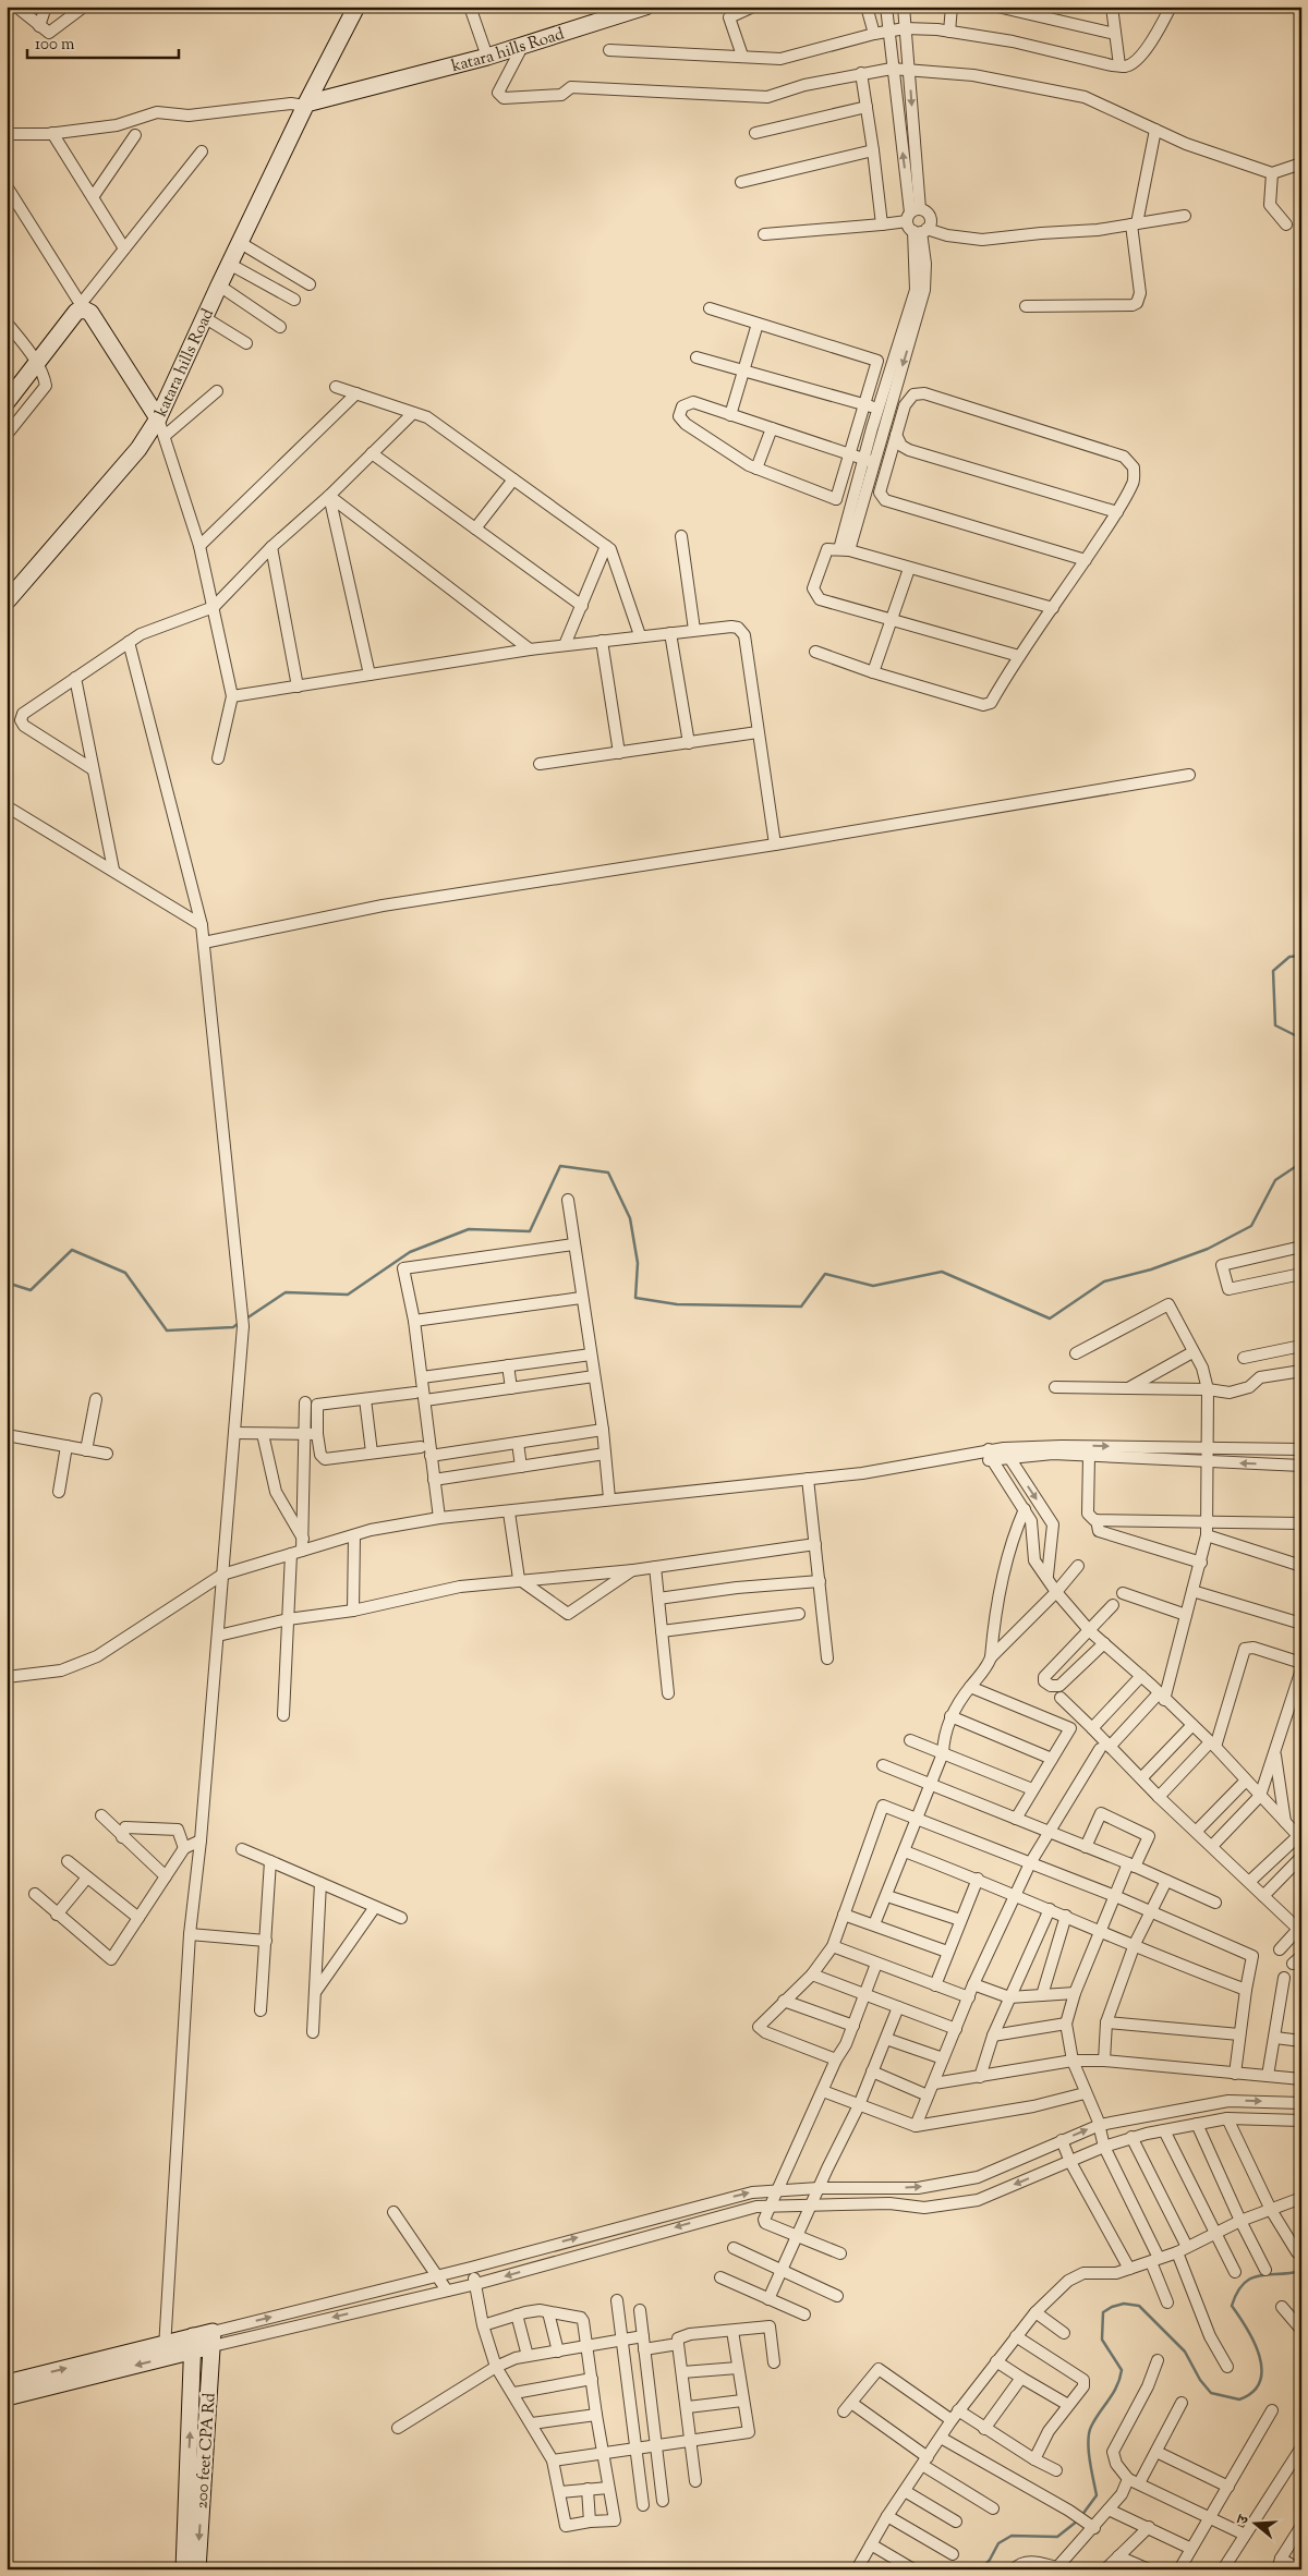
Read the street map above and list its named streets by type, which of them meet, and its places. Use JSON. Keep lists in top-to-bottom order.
{
  "streets": {
    "street": ["katara hills Road", "200 feet CPA Rd"]
  },
  "scale_bar": "100 m",
  "north": "left"
}
